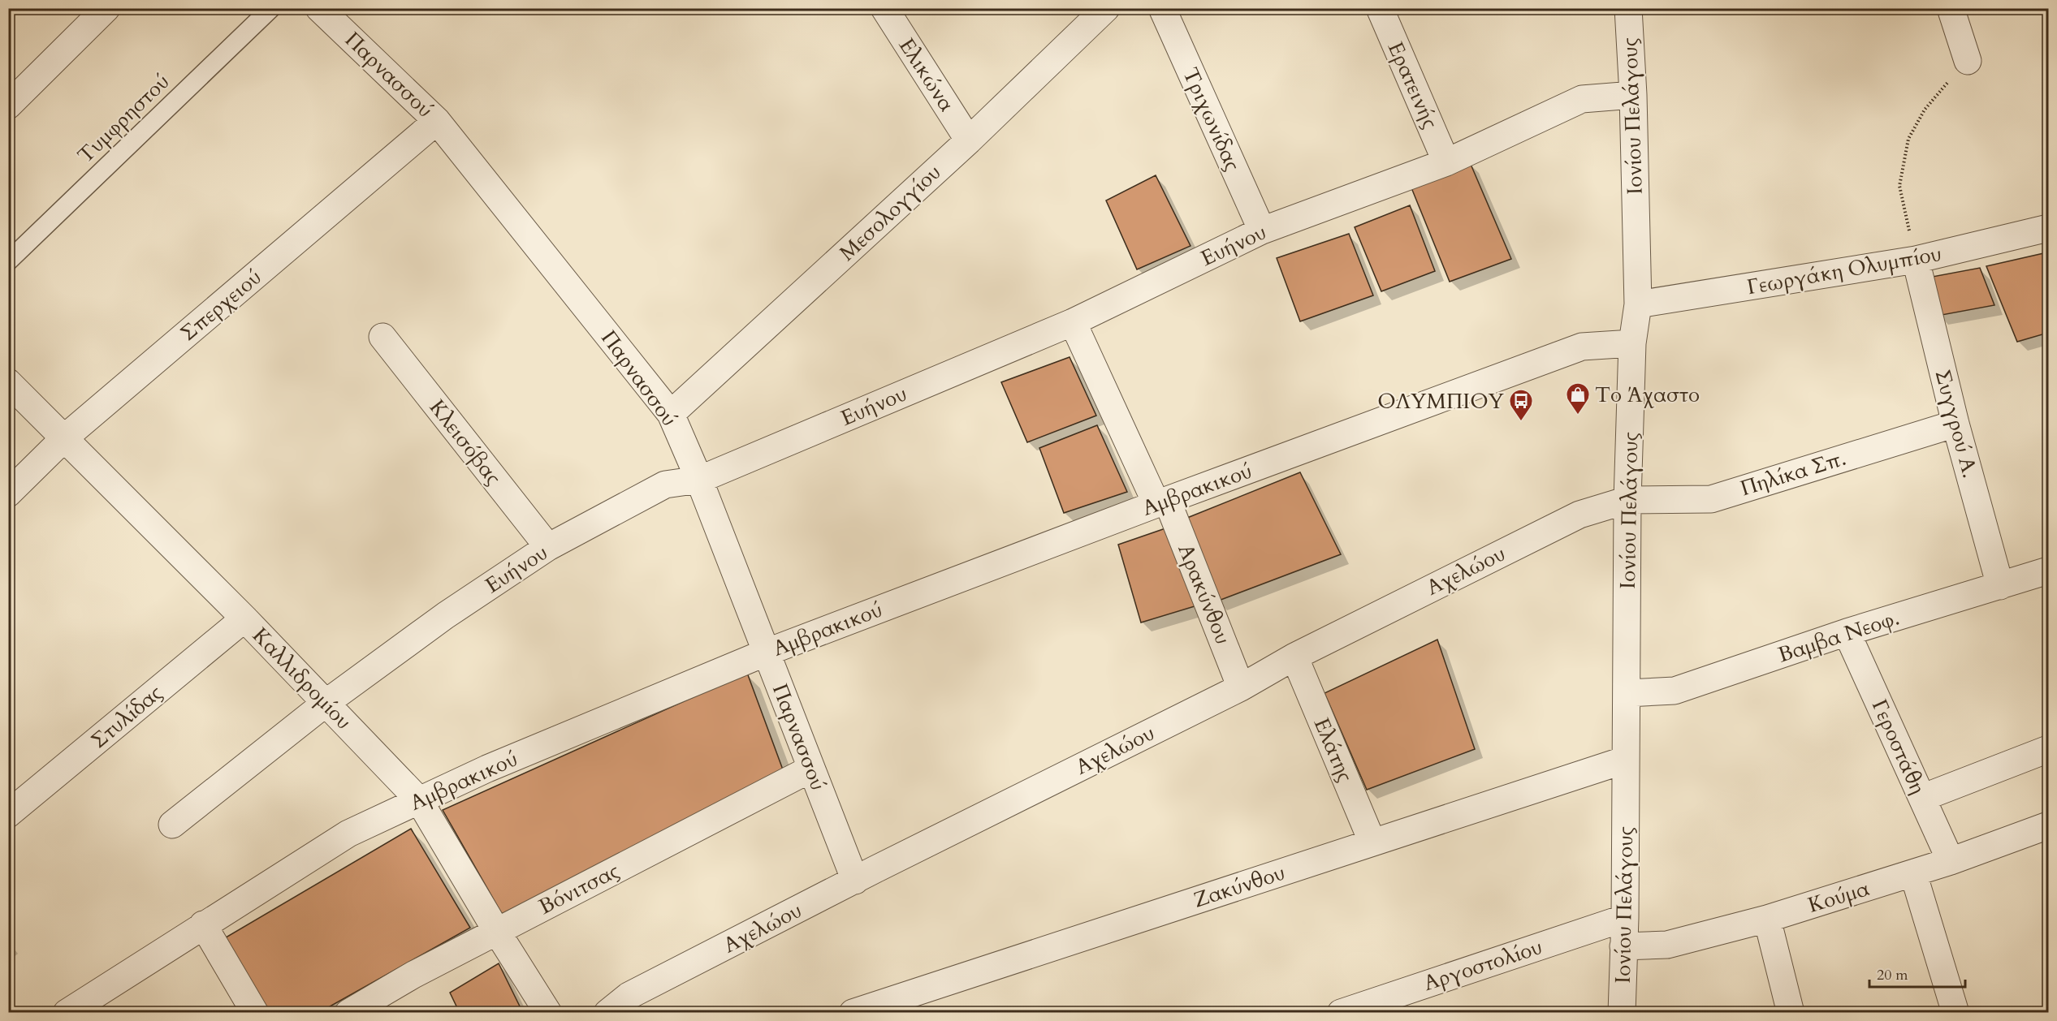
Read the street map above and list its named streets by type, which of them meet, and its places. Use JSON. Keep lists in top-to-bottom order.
{
  "streets": {
    "street": [
      "Παρνασσού",
      "Ελικώνα",
      "Ερατεινής",
      "Ιονίου Πελάγους",
      "Τριχωνίδας",
      "Μεσολογγίου",
      "Ευήνου",
      "Γεωργάκη Ολυμπίου",
      "Σπερχειού",
      "Συγγρού Α.",
      "Κλεισόβας",
      "Πηλίκα Σπ.",
      "Αμβρακικού",
      "Αχελώου",
      "Αρακύνθου",
      "Βαμβα Νεοφ.",
      "Καλλιδρομίου",
      "Στυλίδας",
      "Γεροστάθη",
      "Ελάτης",
      "Ζακύνθου",
      "Βόνιτσας",
      "Κούμα",
      "Αργοστολίου"
    ],
    "lane": ["Τυμφρηστού"]
  },
  "crossings": [
    ["Παρνασσού", "Μεσολογγίου"],
    ["Παρνασσού", "Ευήνου"],
    ["Παρνασσού", "Σπερχειού"],
    ["Παρνασσού", "Αμβρακικού"],
    ["Παρνασσού", "Αχελώου"],
    ["Παρνασσού", "Βόνιτσας"],
    ["Ελικώνα", "Μεσολογγίου"],
    ["Ερατεινής", "Ευήνου"],
    ["Ιονίου Πελάγους", "Ευήνου"],
    ["Ιονίου Πελάγους", "Γεωργάκη Ολυμπίου"],
    ["Ιονίου Πελάγους", "Πηλίκα Σπ."],
    ["Ιονίου Πελάγους", "Αμβρακικού"],
    ["Ιονίου Πελάγους", "Αχελώου"],
    ["Ιονίου Πελάγους", "Βαμβα Νεοφ."],
    ["Ιονίου Πελάγους", "Ζακύνθου"],
    ["Ιονίου Πελάγους", "Κούμα"],
    ["Ιονίου Πελάγους", "Αργοστολίου"],
    ["Τριχωνίδας", "Ευήνου"],
    ["Ευήνου", "Κλεισόβας"],
    ["Ευήνου", "Αρακύνθου"],
    ["Ευήνου", "Καλλιδρομίου"],
    ["Γεωργάκη Ολυμπίου", "Συγγρού Α."],
    ["Σπερχειού", "Καλλιδρομίου"],
    ["Συγγρού Α.", "Πηλίκα Σπ."],
    ["Συγγρού Α.", "Βαμβα Νεοφ."],
    ["Πηλίκα Σπ.", "Αχελώου"],
    ["Αμβρακικού", "Αρακύνθου"],
    ["Αμβρακικού", "Καλλιδρομίου"],
    ["Αχελώου", "Αρακύνθου"],
    ["Αχελώου", "Ελάτης"],
    ["Βαμβα Νεοφ.", "Γεροστάθη"],
    ["Καλλιδρομίου", "Στυλίδας"],
    ["Καλλιδρομίου", "Βόνιτσας"],
    ["Γεροστάθη", "Κούμα"],
    ["Ελάτης", "Ζακύνθου"]
  ],
  "places": {
    "shop": ["Το Άχαστο"],
    "bus stop": ["ΟΛΥΜΠΙΟΥ"]
  },
  "scale_bar": "20 m"
}
